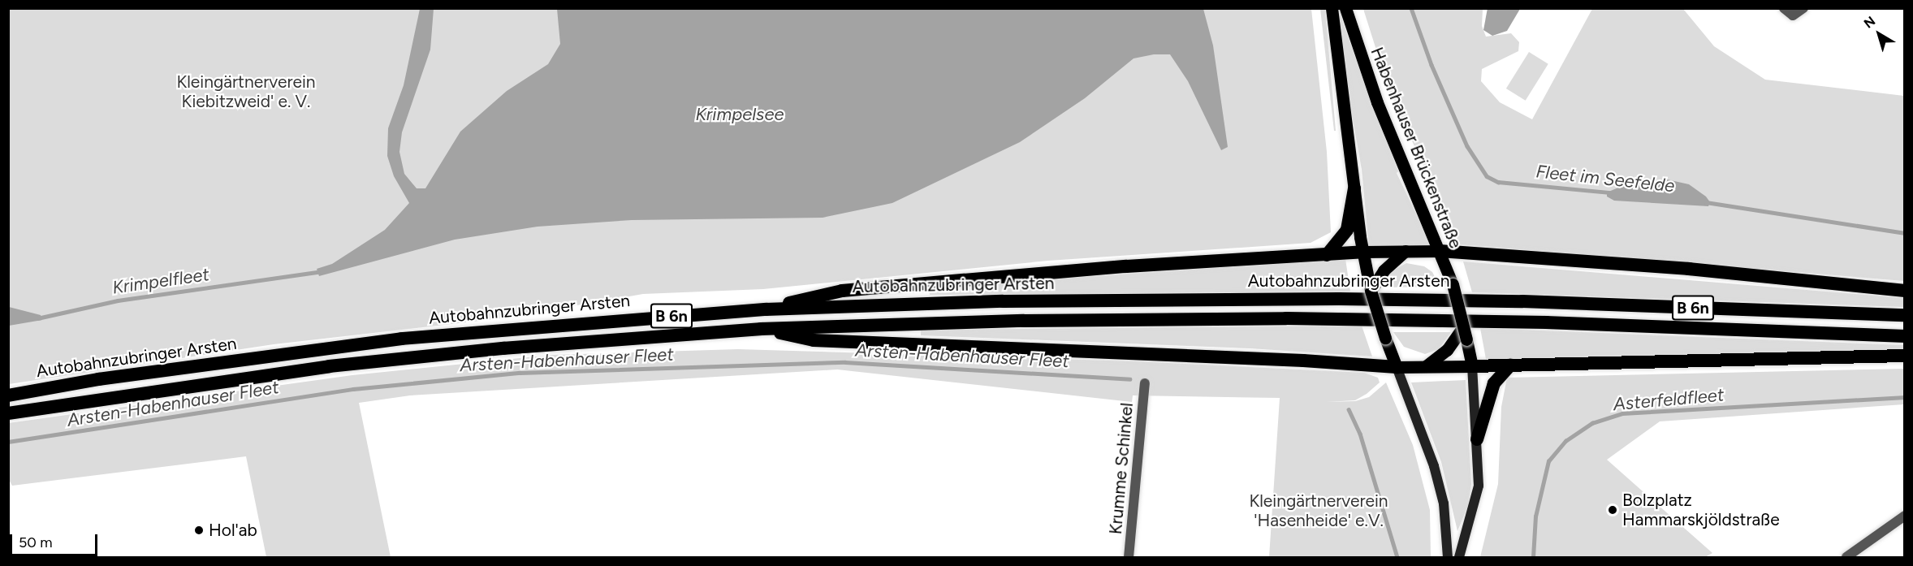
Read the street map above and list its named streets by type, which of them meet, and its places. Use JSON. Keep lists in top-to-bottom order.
{
  "streets": {
    "highway": ["Autobahnzubringer Arsten", "B 6n"],
    "main road": ["Habenhauser Brückenstraße"],
    "street": ["Krumme Schinkel"]
  },
  "water": [
    "Krimpelsee",
    "Fleet im Seefelde",
    "Krimpelfleet",
    "Arsten-Habenhauser Fleet",
    "Asterfeldfleet"
  ],
  "parks": ["Kleingärtnerverein Kiebitzweid' e. V.", "Kleingärtnerverein 'Hasenheide' e.V."],
  "places": ["Bolzplatz Hammarskjöldstraße", "Hol'ab"],
  "scale_bar": "50 m",
  "north": "top left"
}
